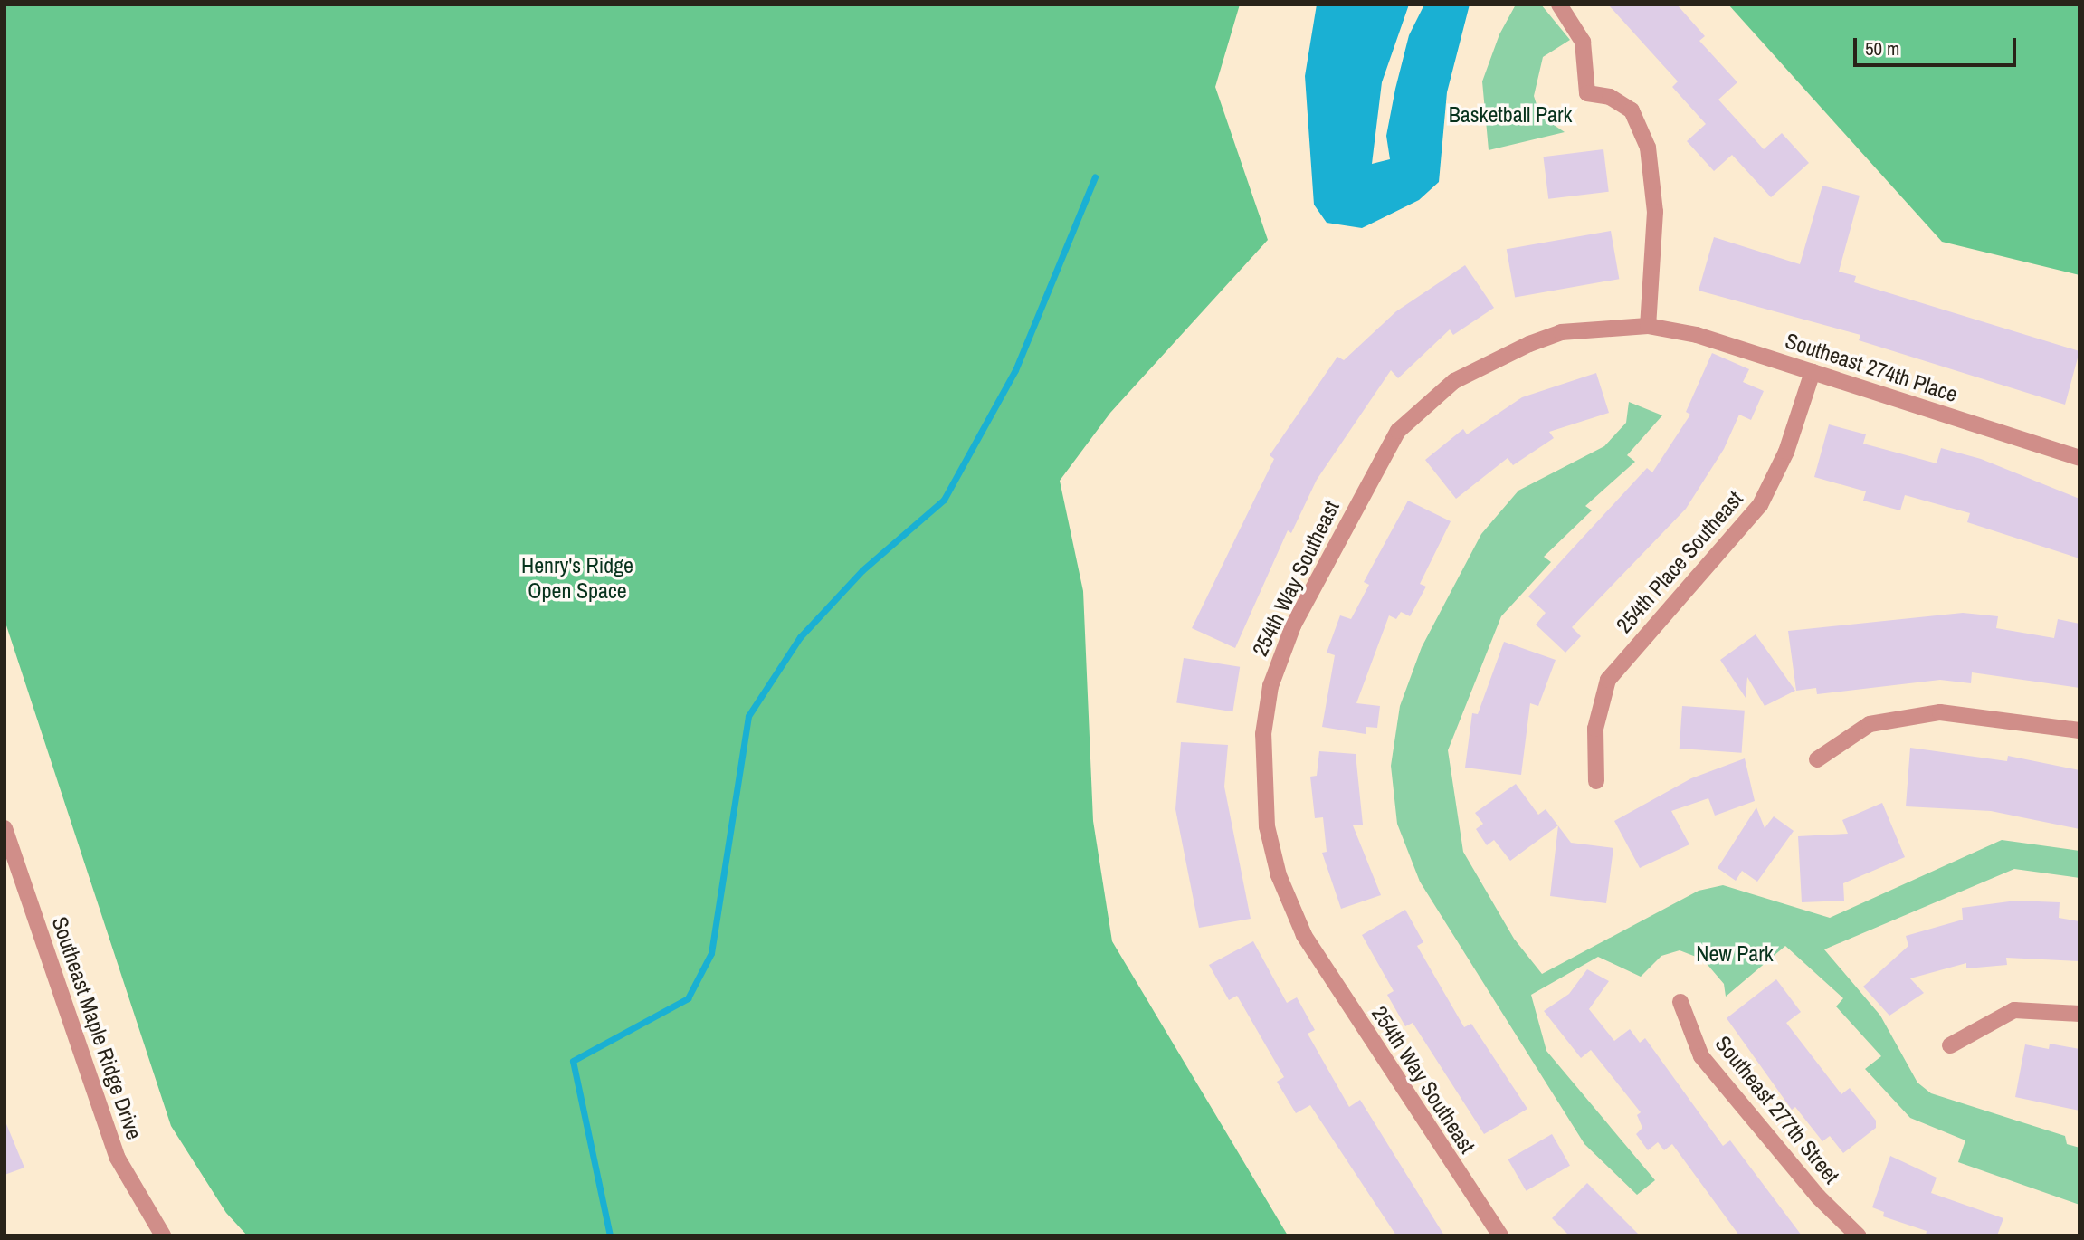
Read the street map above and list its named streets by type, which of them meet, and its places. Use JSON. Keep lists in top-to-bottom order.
{
  "streets": {
    "street": [
      "Southeast 274th Place",
      "254th Place Southeast",
      "254th Way Southeast",
      "Southeast Maple Ridge Drive",
      "Southeast 277th Street"
    ]
  },
  "crossings": [
    ["Southeast 274th Place", "254th Place Southeast"],
    ["Southeast 274th Place", "254th Way Southeast"]
  ],
  "parks": ["Basketball Park", "Henry's Ridge Open Space", "New Park"],
  "scale_bar": "50 m"
}
